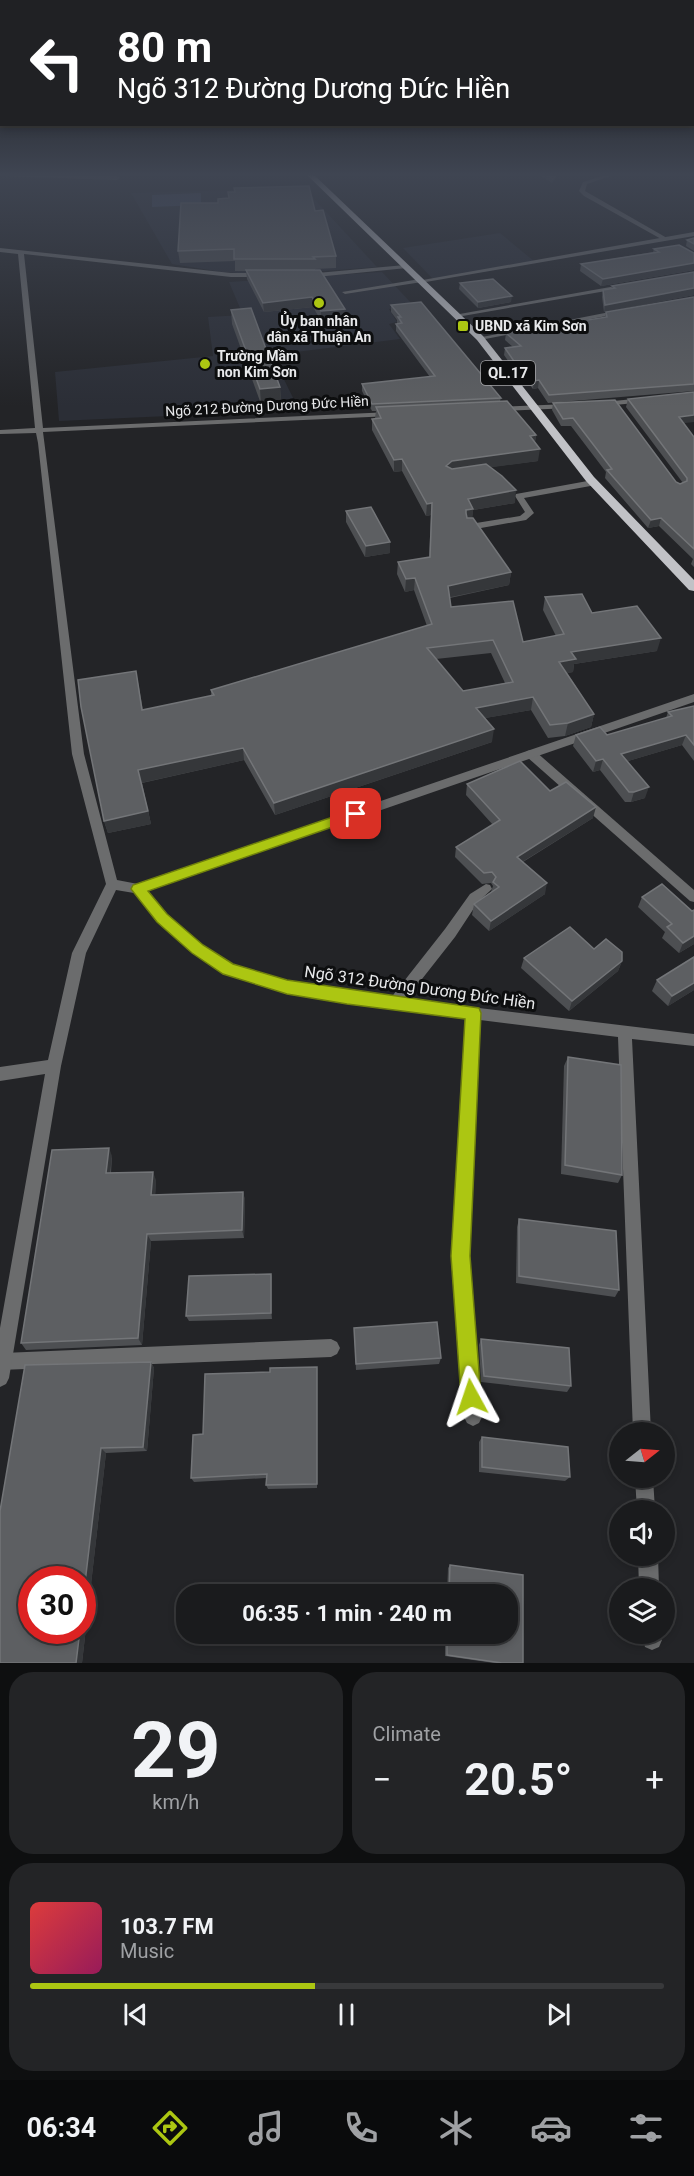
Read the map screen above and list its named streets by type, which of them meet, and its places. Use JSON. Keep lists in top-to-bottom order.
{
  "streets": {
    "highway": ["QL.17"],
    "street": ["Ngõ 212 Đường Dương Đức Hiền", "Ngõ 312 Đường Dương Đức Hiền"]
  },
  "places": {
    "other": ["Ủy ban nhân dân xã Thuận An", "Trường Mầm non Kim Sơn"],
    "transit": ["UBND xã Kim Sơn"]
  },
  "north": "right",
  "page": {
    "turn": ["80 m", "Ngõ 312 Đường Dương Đức Hiền"],
    "limit": "30",
    "trip": "06:35 · 1 min · 240 m",
    "tile": [
      ["29", "km/h"],
      "Climate"
    ],
    "heat": ["−", "20.5°", "+"],
    "song": ["103.7 FM", "Music"],
    "tabs": "06:34"
  }
}
